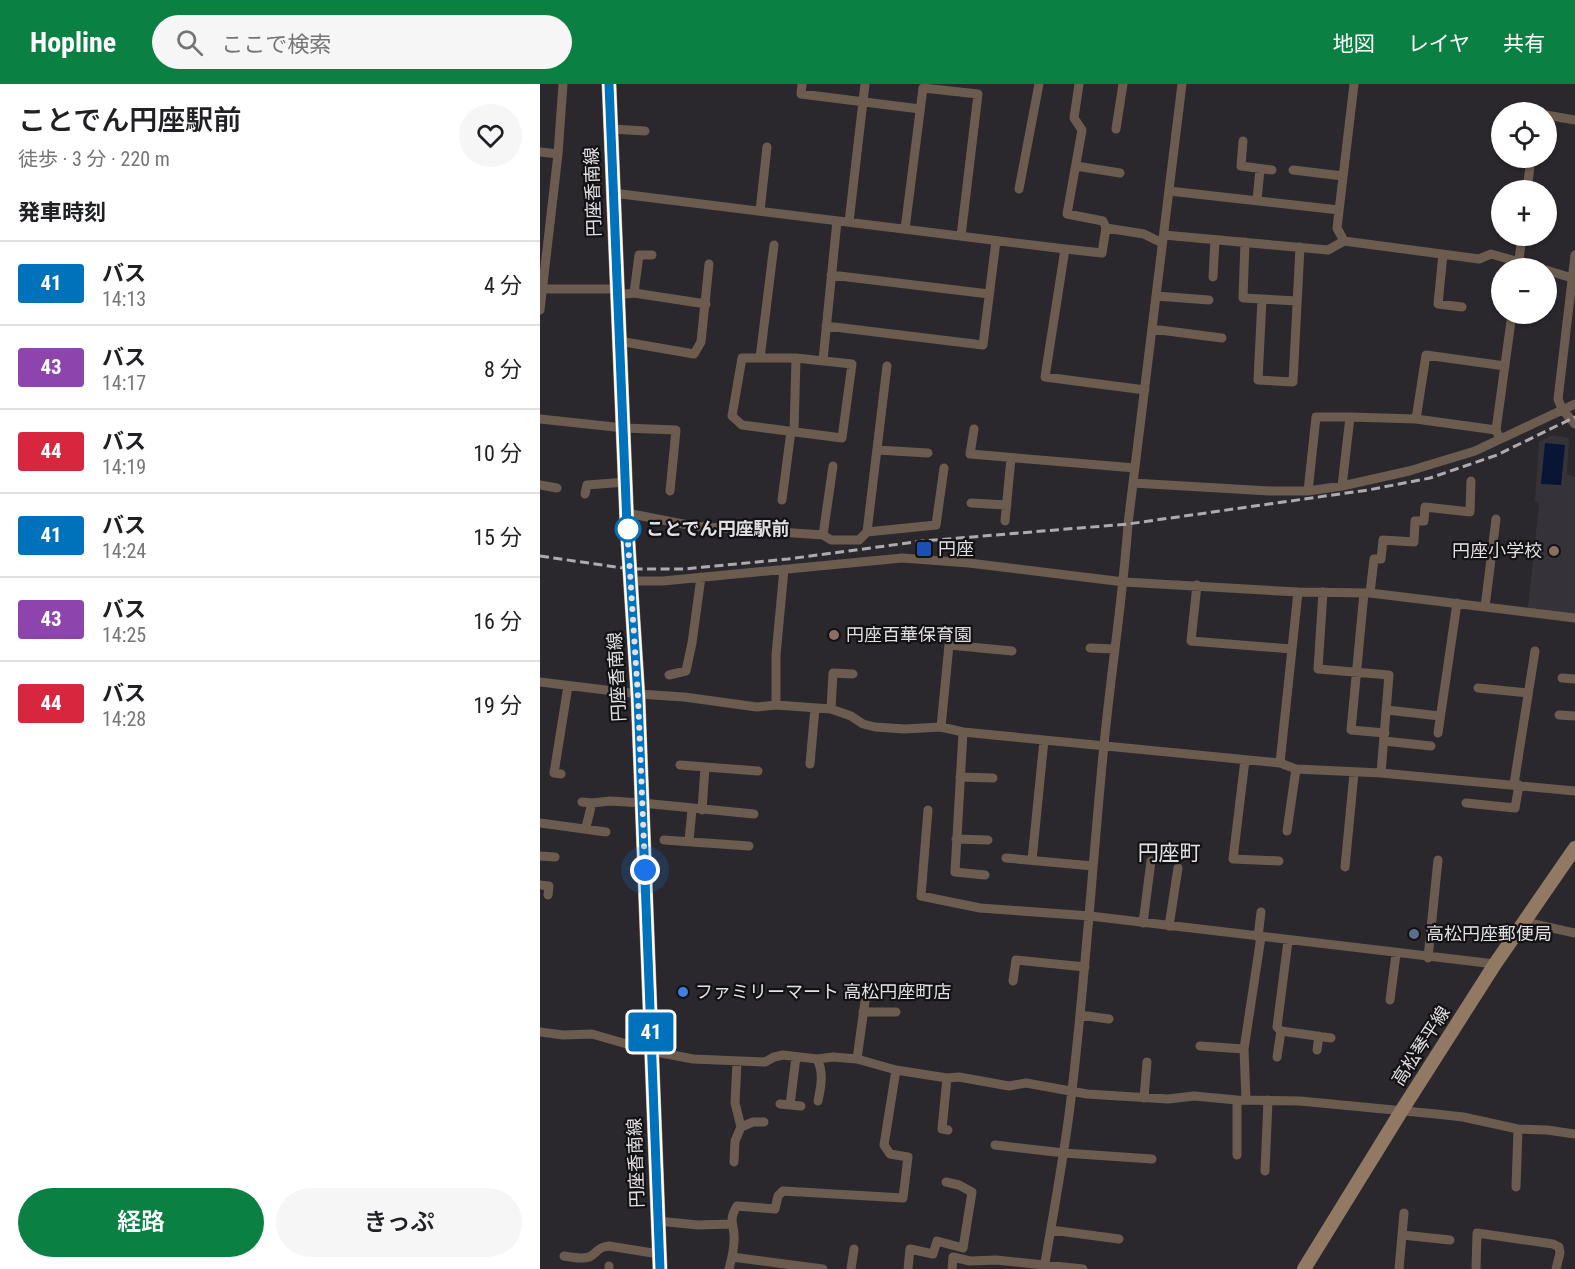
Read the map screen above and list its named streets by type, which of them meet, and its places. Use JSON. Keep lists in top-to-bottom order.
{
  "streets": {
    "main road": ["円座香南線", "高松琴平線"]
  },
  "districts": ["円座町"],
  "places": {
    "other": [
      "ことでん円座駅前",
      "円座小学校",
      "円座百華保育園",
      "高松円座郵便局",
      "ファミリーマート 高松円座町店"
    ],
    "transit": ["円座"]
  },
  "lines": ["bus line 41"],
  "page": {
    "header": "Hopline",
    "search": "ここで検索",
    "nav": ["地図", "レイヤ", "共有"],
    "heading": [
      ["ことでん円座駅前", "徒歩 · 3 分 · 220 m"],
      "発車時刻"
    ],
    "on_map": "41",
    "map_buttons": ["+", "−"],
    "list": [
      {
        "mark": "41",
        "name": "バス",
        "note": "14:13",
        "value": "4 分"
      },
      {
        "mark": "43",
        "name": "バス",
        "note": "14:17",
        "value": "8 分"
      },
      {
        "mark": "44",
        "name": "バス",
        "note": "14:19",
        "value": "10 分"
      },
      {
        "mark": "41",
        "name": "バス",
        "note": "14:24",
        "value": "15 分"
      },
      {
        "mark": "43",
        "name": "バス",
        "note": "14:25",
        "value": "16 分"
      },
      {
        "mark": "44",
        "name": "バス",
        "note": "14:28",
        "value": "19 分"
      }
    ],
    "buttons": ["経路", "きっぷ"]
  }
}
